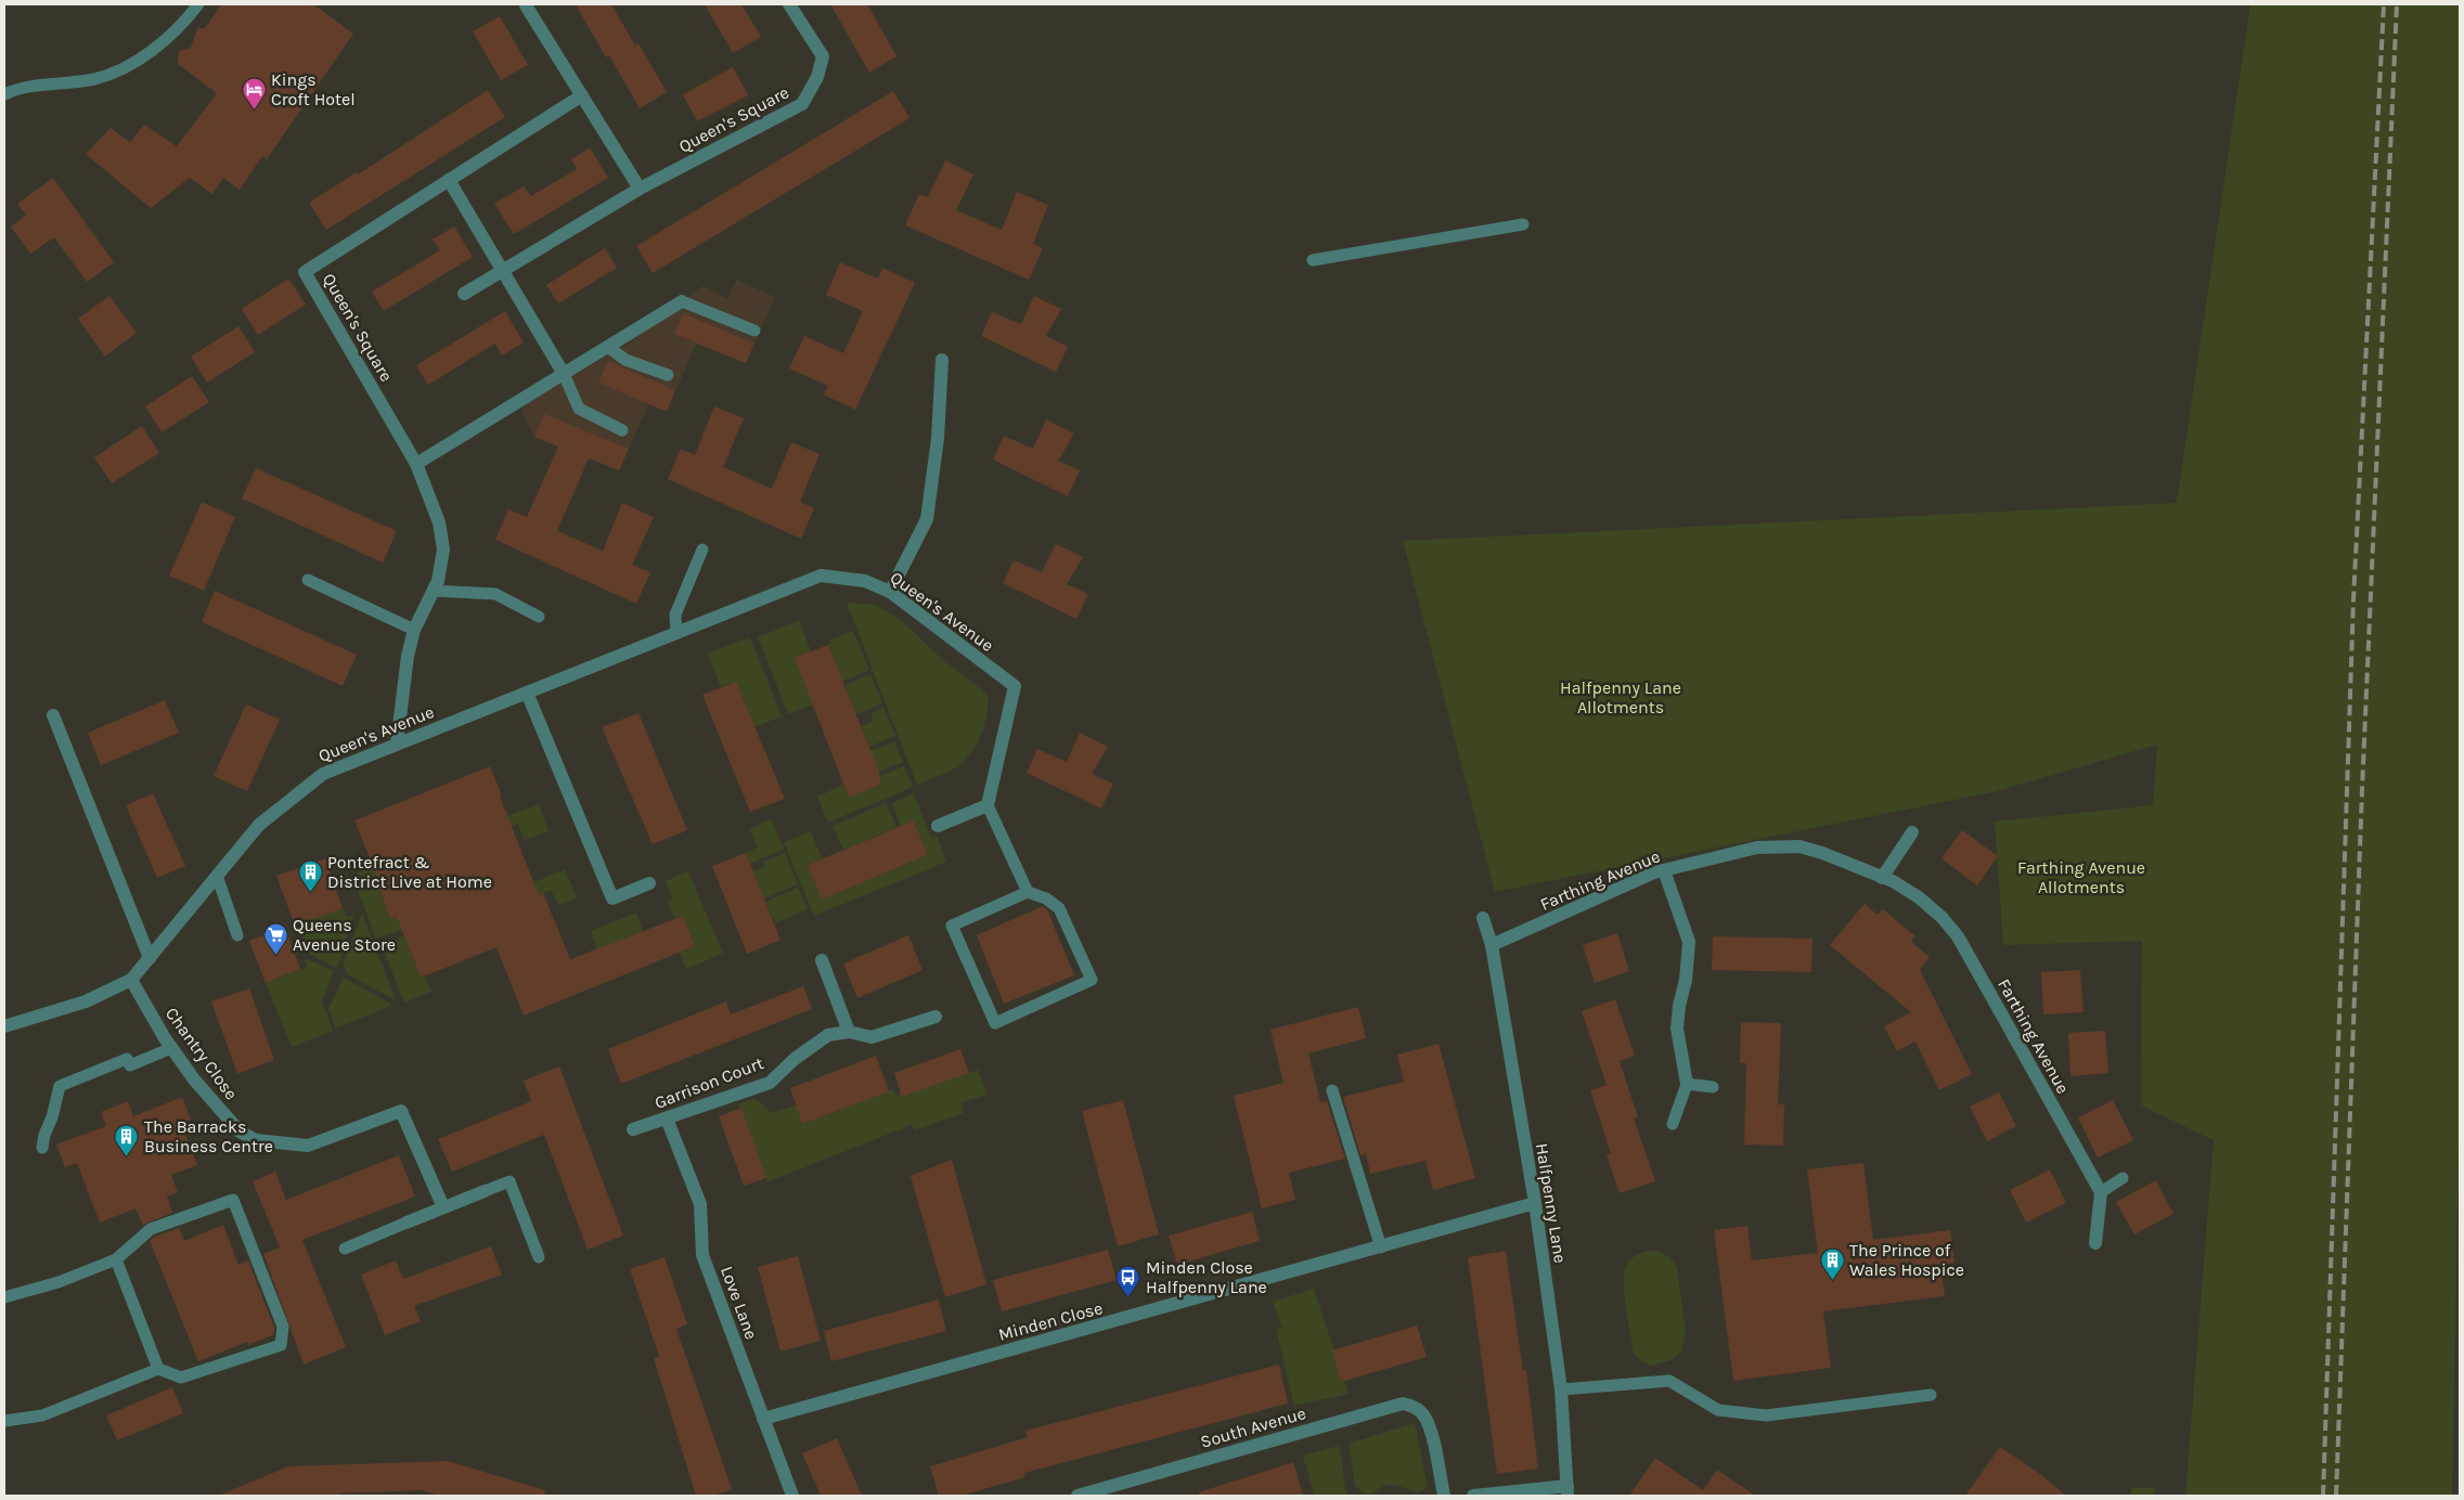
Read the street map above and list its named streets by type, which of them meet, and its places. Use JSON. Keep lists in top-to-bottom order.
{
  "streets": {
    "street": [
      "Queen's Square",
      "Queen's Avenue",
      "Farthing Avenue",
      "Chantry Close",
      "Garrison Court",
      "Halfpenny Lane",
      "Love Lane",
      "Minden Close",
      "South Avenue"
    ]
  },
  "crossings": [
    ["Queen's Avenue", "Chantry Close"],
    ["Farthing Avenue", "Halfpenny Lane"],
    ["Garrison Court", "Love Lane"],
    ["Halfpenny Lane", "Minden Close"],
    ["Love Lane", "Minden Close"]
  ],
  "parks": ["Halfpenny Lane Allotments", "Farthing Avenue Allotments"],
  "places": {
    "hotel": ["Kings Croft Hotel"],
    "building": ["Pontefract & District Live at Home", "The Barracks Business Centre", "The Prince of Wales Hospice"],
    "supermarket": ["Queens Avenue Store"],
    "bus stop": ["Minden Close Halfpenny Lane"]
  }
}
